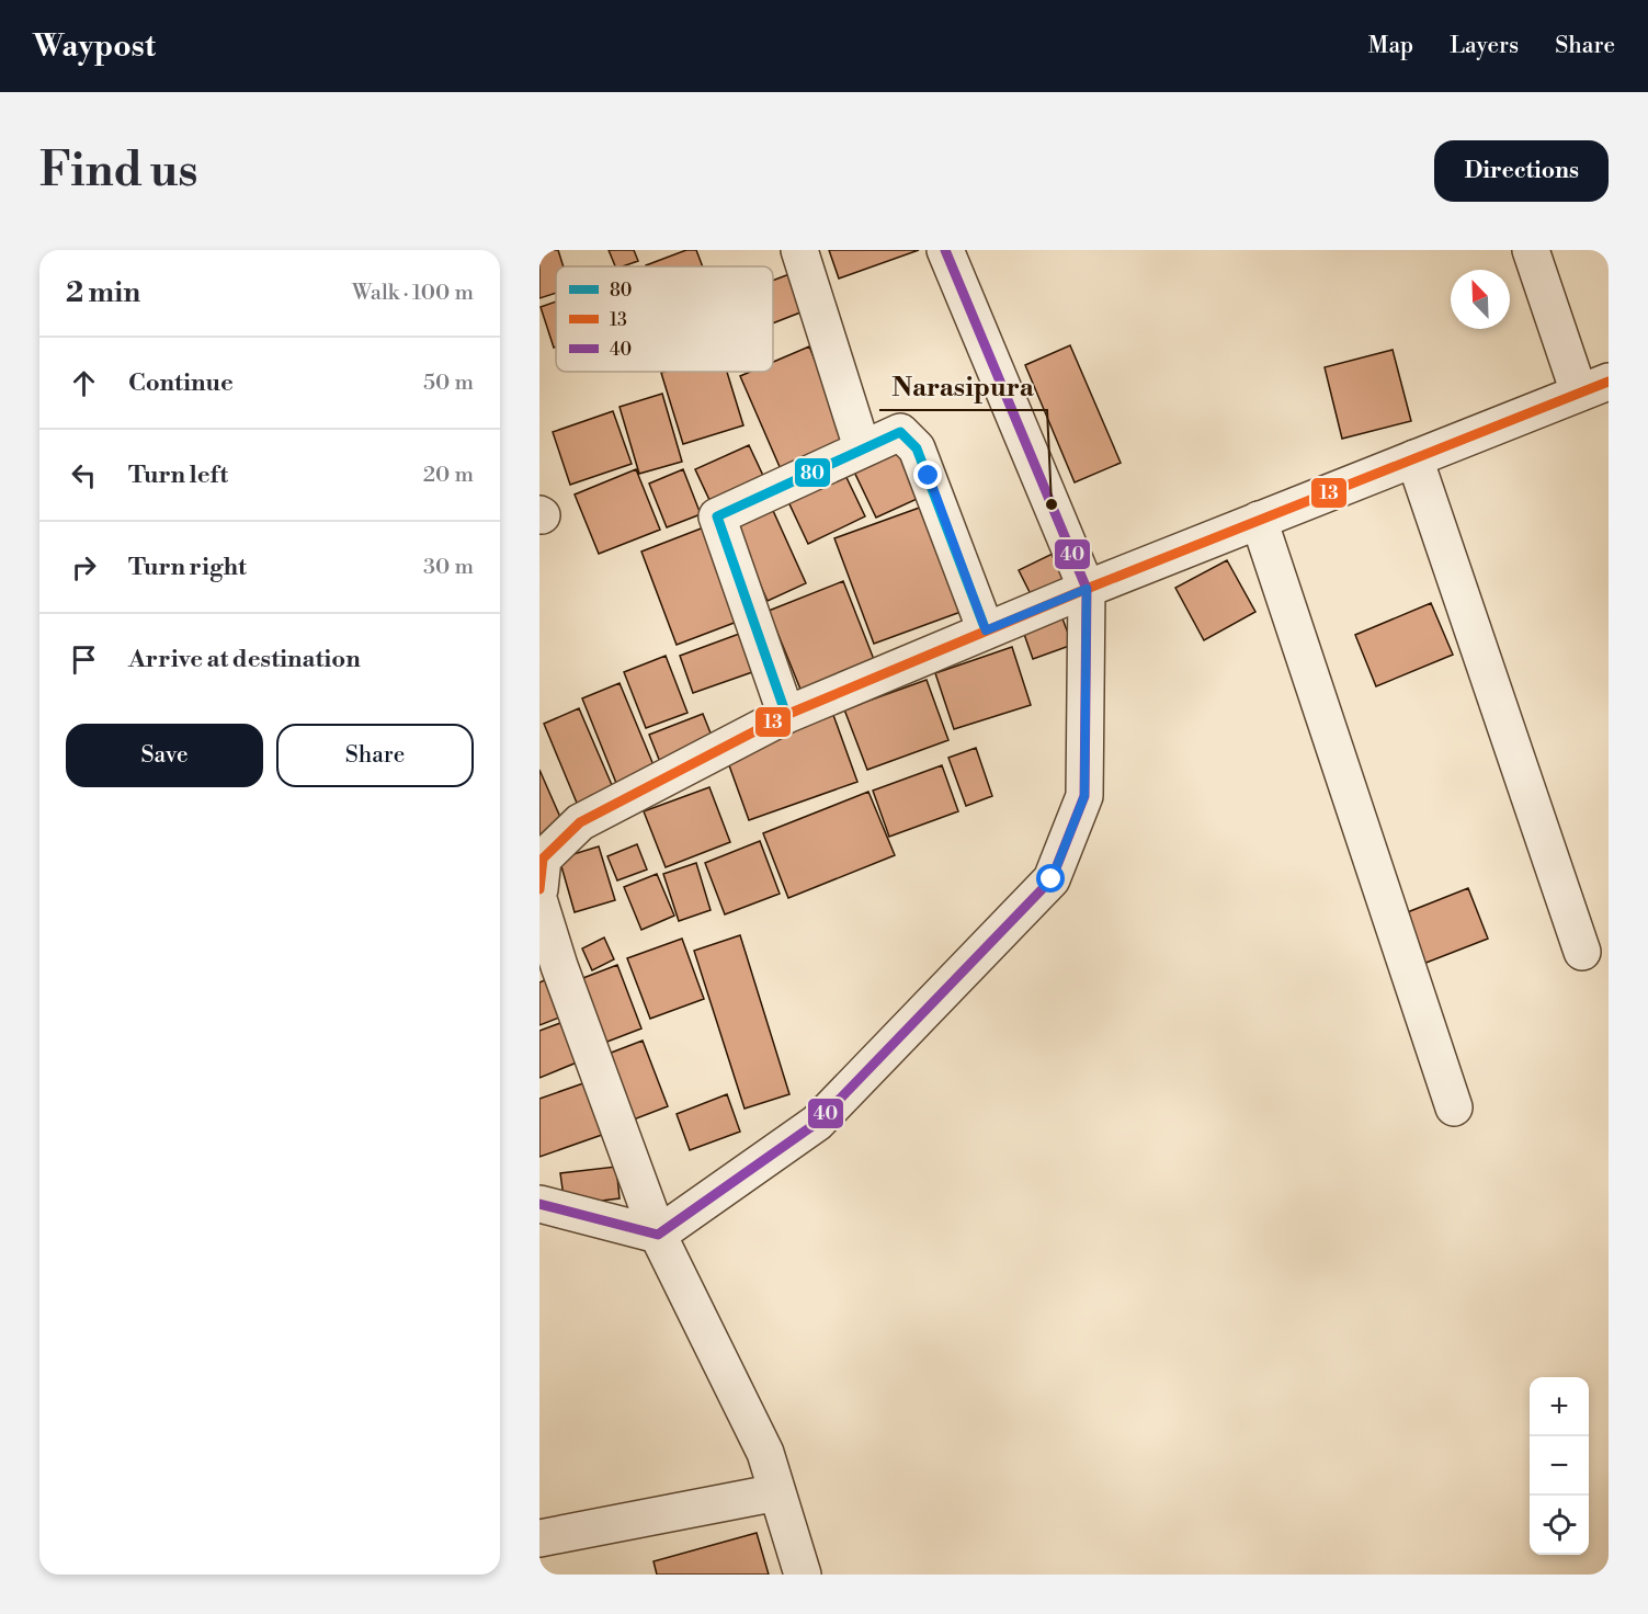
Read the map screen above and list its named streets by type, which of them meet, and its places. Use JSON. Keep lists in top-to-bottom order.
{
  "places": ["Narasipura"],
  "lines": ["transit line 40", "transit line 13", "transit line 80"],
  "legend": ["80", "13", "40"],
  "north": "top left",
  "page": {
    "header": "Waypost",
    "nav": ["Map", "Layers", "Share"],
    "buttons": [
      "Directions",
      ["Save", "Share"]
    ],
    "title": "Find us",
    "heading": ["2 min", "Walk · 100 m"],
    "list": [
      ["Continue", "50 m"],
      ["Turn left", "20 m"],
      ["Turn right", "30 m"],
      "Arrive at destination"
    ],
    "map_buttons": ["+", "−"]
  }
}
